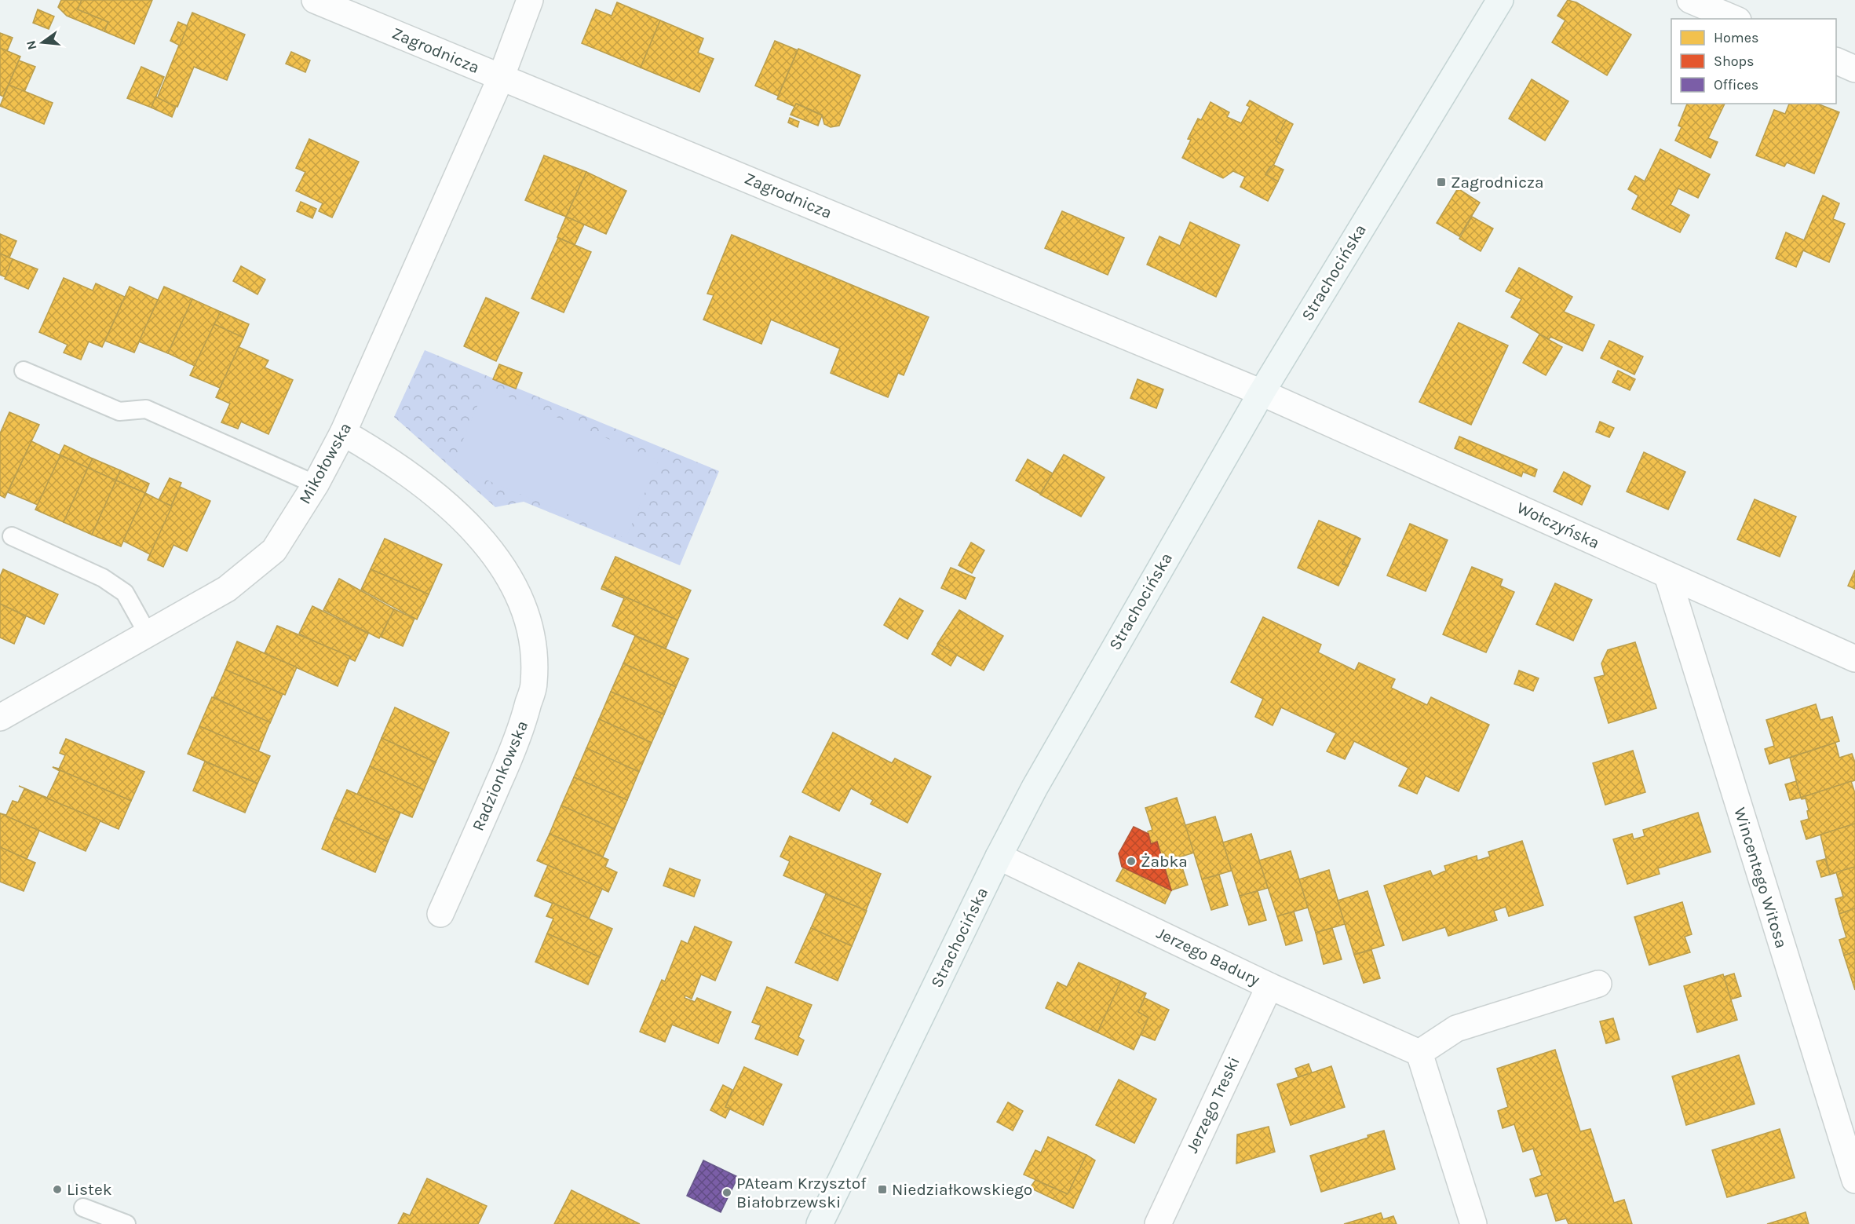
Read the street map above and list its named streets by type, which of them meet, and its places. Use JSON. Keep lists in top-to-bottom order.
{
  "streets": {
    "main road": ["Strachocińska"],
    "street": [
      "Zagrodnicza",
      "Mikołowska",
      "Wołczyńska",
      "Radzionkowska",
      "Wincentego Witosa",
      "Jerzego Badury",
      "Jerzego Treski"
    ]
  },
  "crossings": [
    ["Zagrodnicza", "Strachocińska"],
    ["Zagrodnicza", "Mikołowska"],
    ["Zagrodnicza", "Wołczyńska"],
    ["Strachocińska", "Wołczyńska"],
    ["Strachocińska", "Jerzego Badury"],
    ["Mikołowska", "Radzionkowska"],
    ["Wołczyńska", "Wincentego Witosa"],
    ["Jerzego Badury", "Jerzego Treski"]
  ],
  "places": {
    "transit": ["Zagrodnicza", "Niedziałkowskiego"],
    "other": ["Żabka", "Listek", "PAteam Krzysztof Białobrzewski"]
  },
  "legend": ["Homes", "Shops", "Offices"],
  "north": "left"
}
